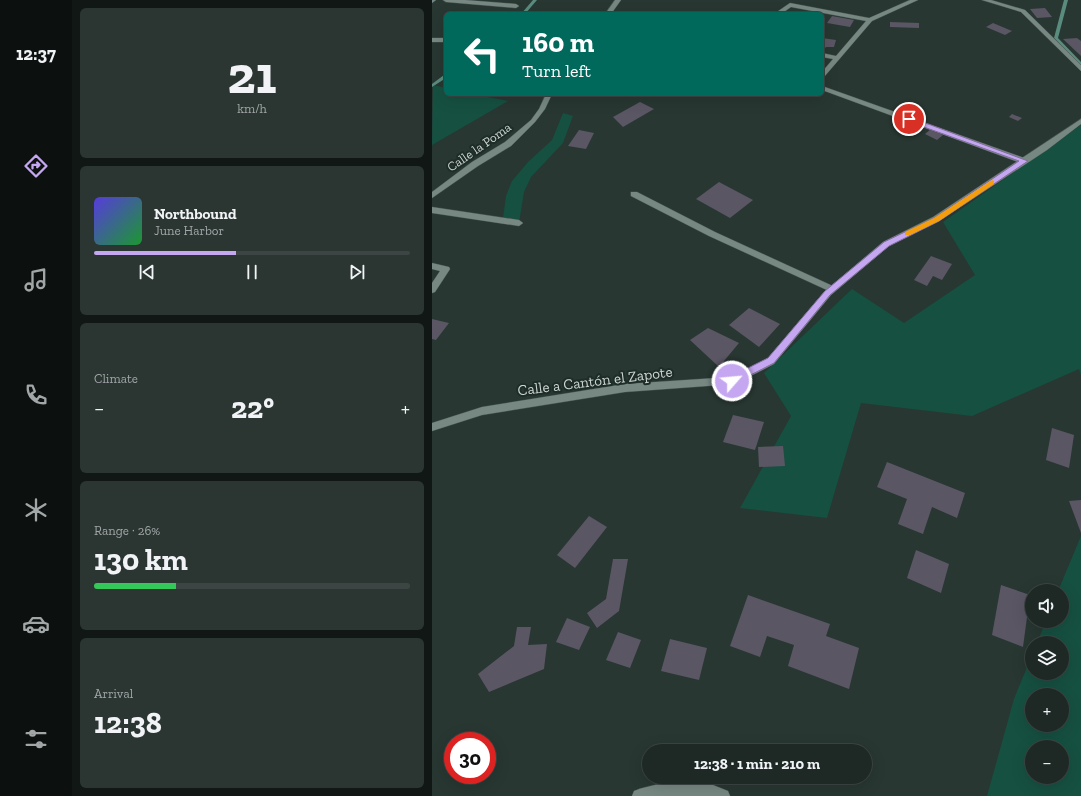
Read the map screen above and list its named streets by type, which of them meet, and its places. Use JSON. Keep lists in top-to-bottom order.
{
  "streets": {
    "street": ["Calle la Poma", "Calle a Cantón el Zapote"]
  },
  "page": {
    "tabs": "12:37",
    "tile": [
      ["21", "km/h"],
      "Climate",
      ["Range · 26%", "130 km"],
      ["Arrival", "12:38"]
    ],
    "turn": ["160 m", "Turn left"],
    "song": ["Northbound", "June Harbor"],
    "heat": ["−", "22°", "+"],
    "map_buttons": ["+", "−"],
    "limit": "30",
    "trip": "12:38 · 1 min · 210 m"
  }
}
